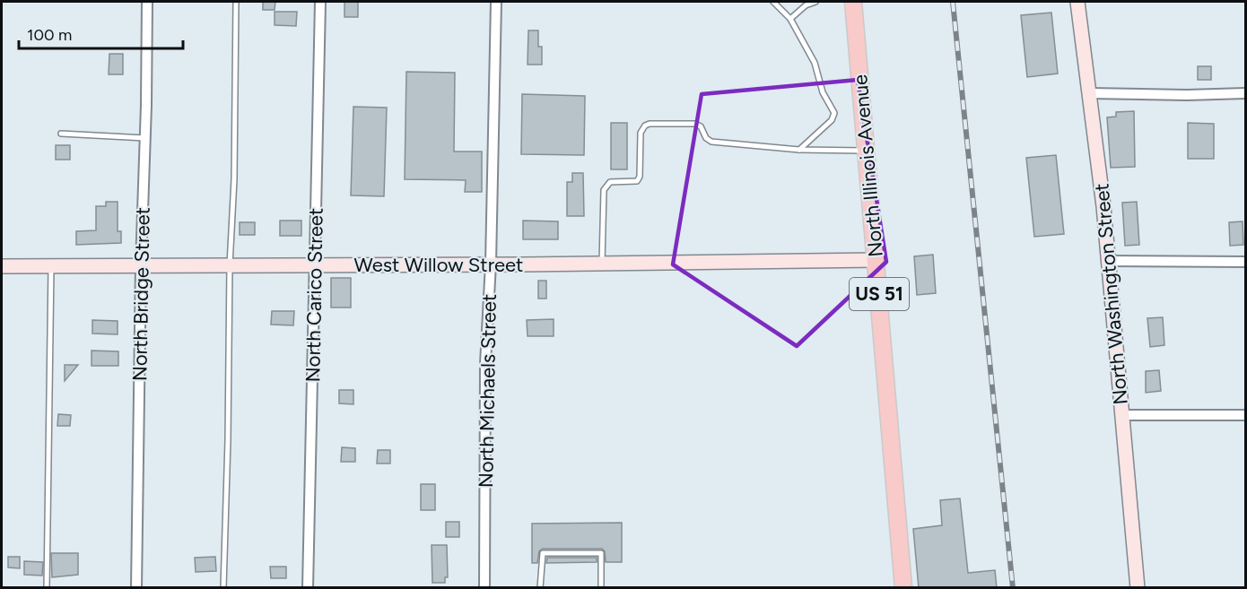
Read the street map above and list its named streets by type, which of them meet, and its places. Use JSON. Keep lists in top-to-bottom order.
{
  "streets": {
    "main road": ["North Illinois Avenue", "US 51"],
    "street": [
      "West Willow Street",
      "North Bridge Street",
      "North Washington Street",
      "North Carico Street",
      "North Michaels Street"
    ]
  },
  "crossings": [
    ["North Illinois Avenue", "West Willow Street"],
    ["West Willow Street", "North Bridge Street"],
    ["West Willow Street", "North Carico Street"],
    ["West Willow Street", "North Michaels Street"]
  ],
  "scale_bar": "100 m"
}
